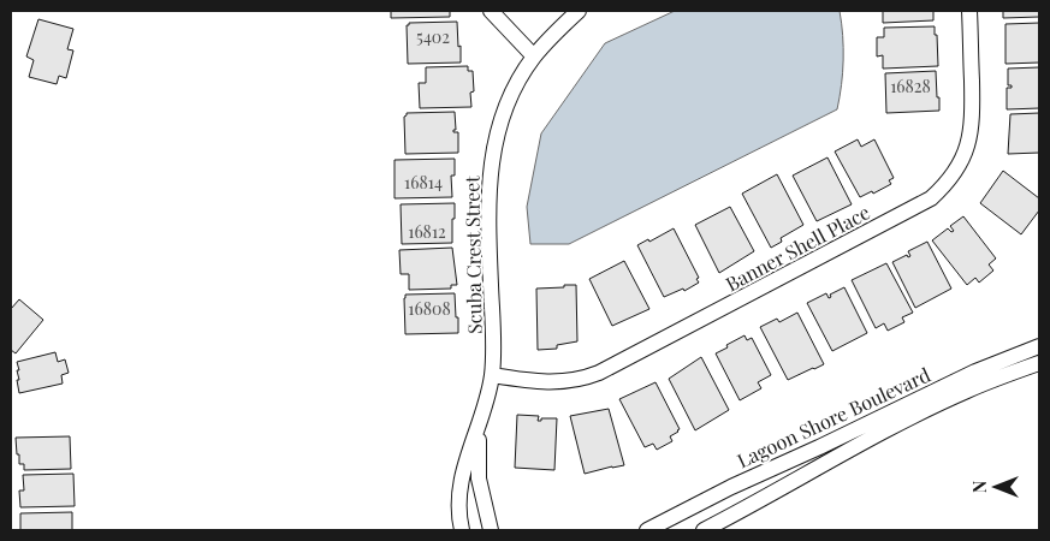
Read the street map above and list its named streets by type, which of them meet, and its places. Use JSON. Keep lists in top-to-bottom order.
{
  "streets": {
    "street": ["Banner Shell Place", "Scuba Crest Street", "Lagoon Shore Boulevard"]
  },
  "crossings": [
    ["Banner Shell Place", "Scuba Crest Street"]
  ],
  "house_numbers": [
    "5402",
    "16828",
    "16814",
    "16812",
    "16808"
  ],
  "north": "left"
}
